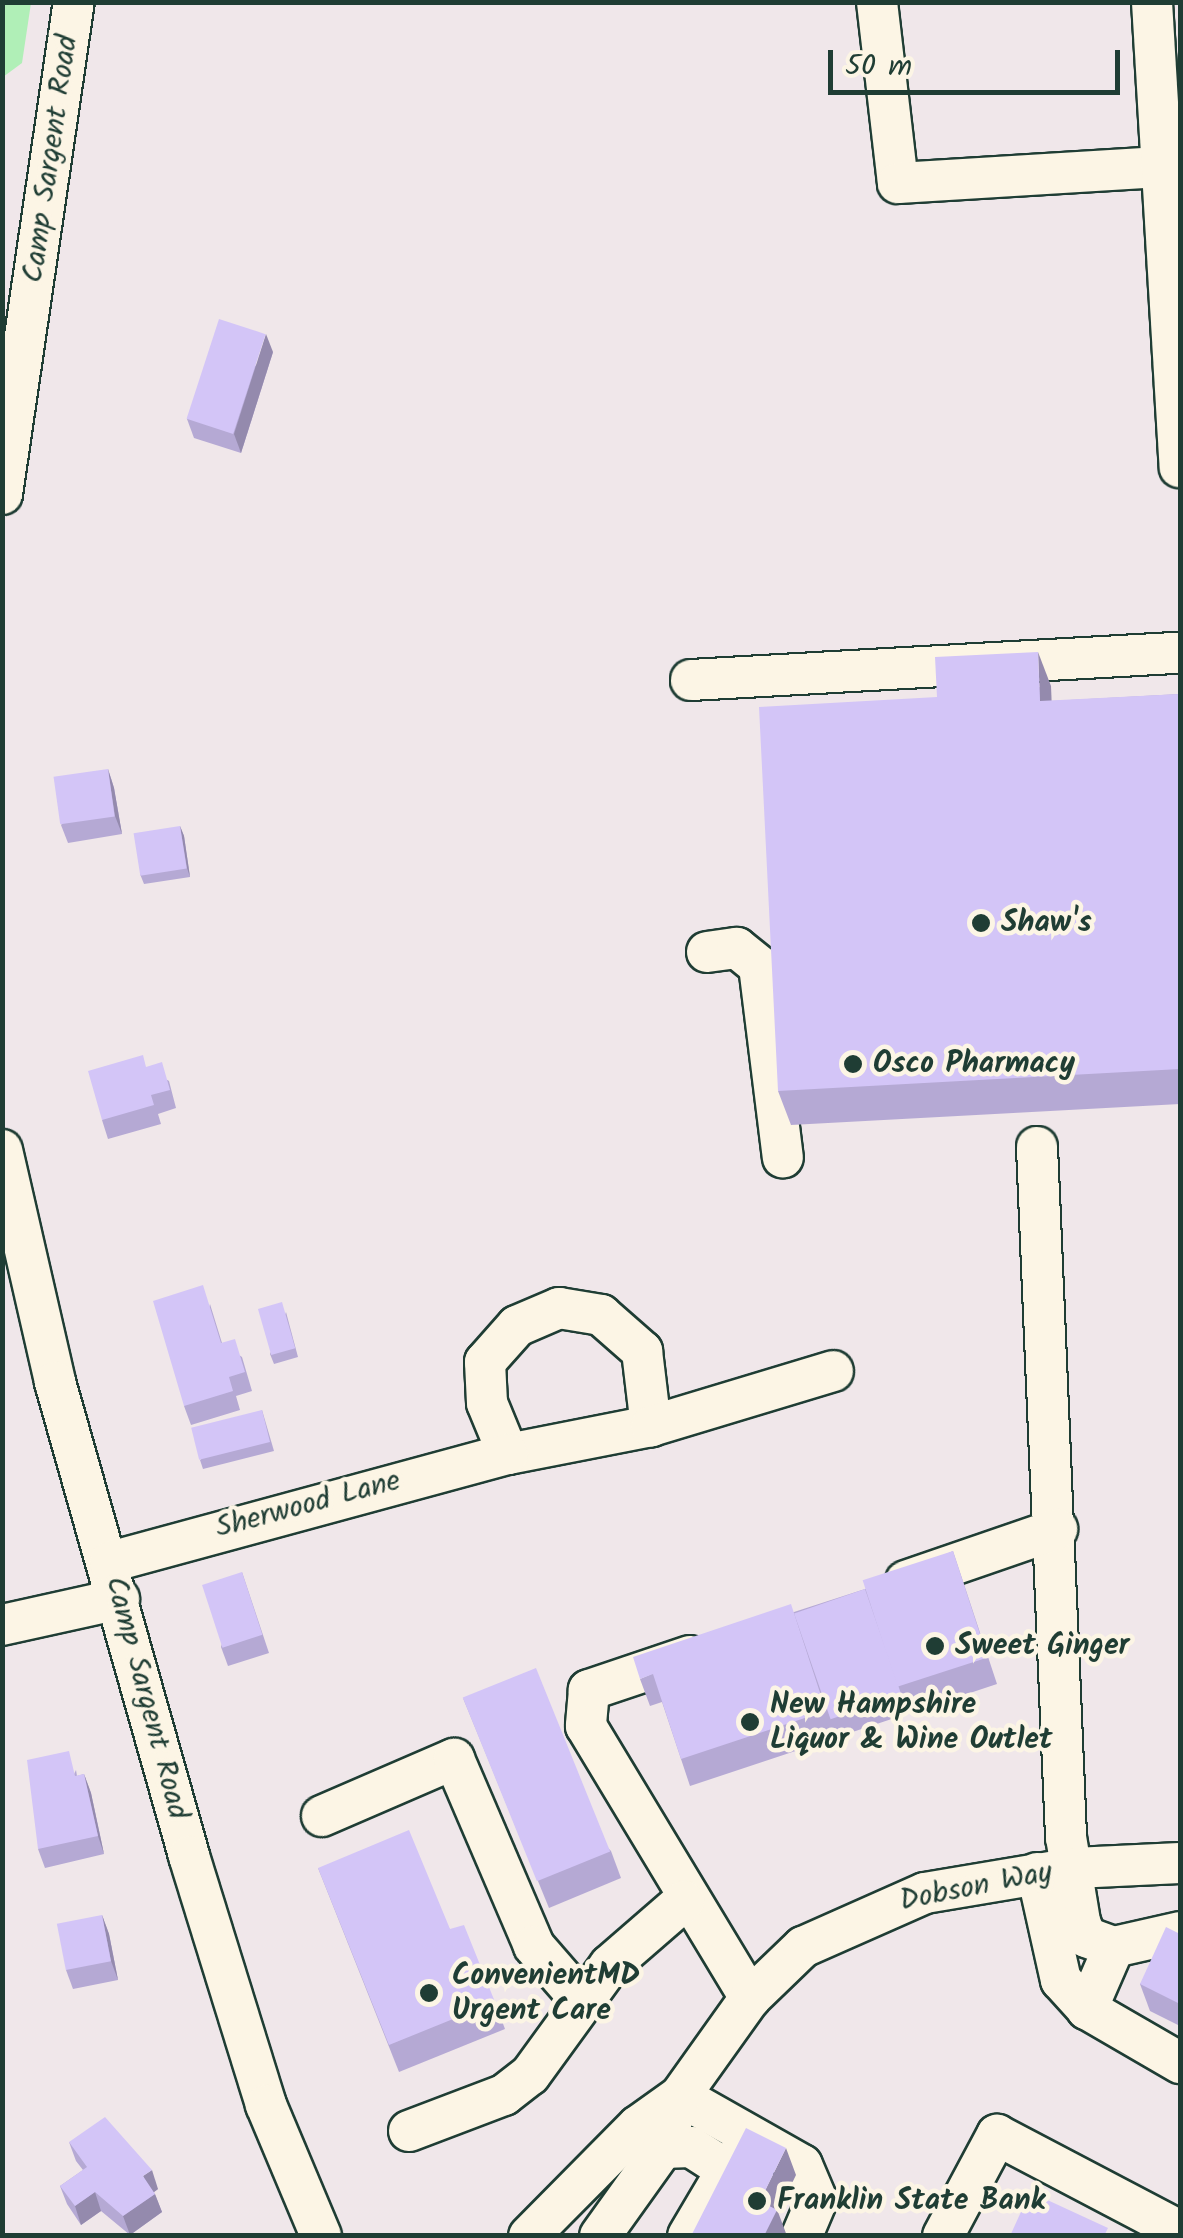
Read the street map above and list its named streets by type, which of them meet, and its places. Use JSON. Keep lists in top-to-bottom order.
{
  "streets": {
    "street": ["Camp Sargent Road", "Sherwood Lane", "Dobson Way"]
  },
  "crossings": [
    ["Camp Sargent Road", "Sherwood Lane"]
  ],
  "places": [
    "Shaw's",
    "Osco Pharmacy",
    "Sweet Ginger",
    "New Hampshire Liquor & Wine Outlet",
    "ConvenientMD Urgent Care",
    "Franklin State Bank"
  ],
  "scale_bar": "50 m"
}
